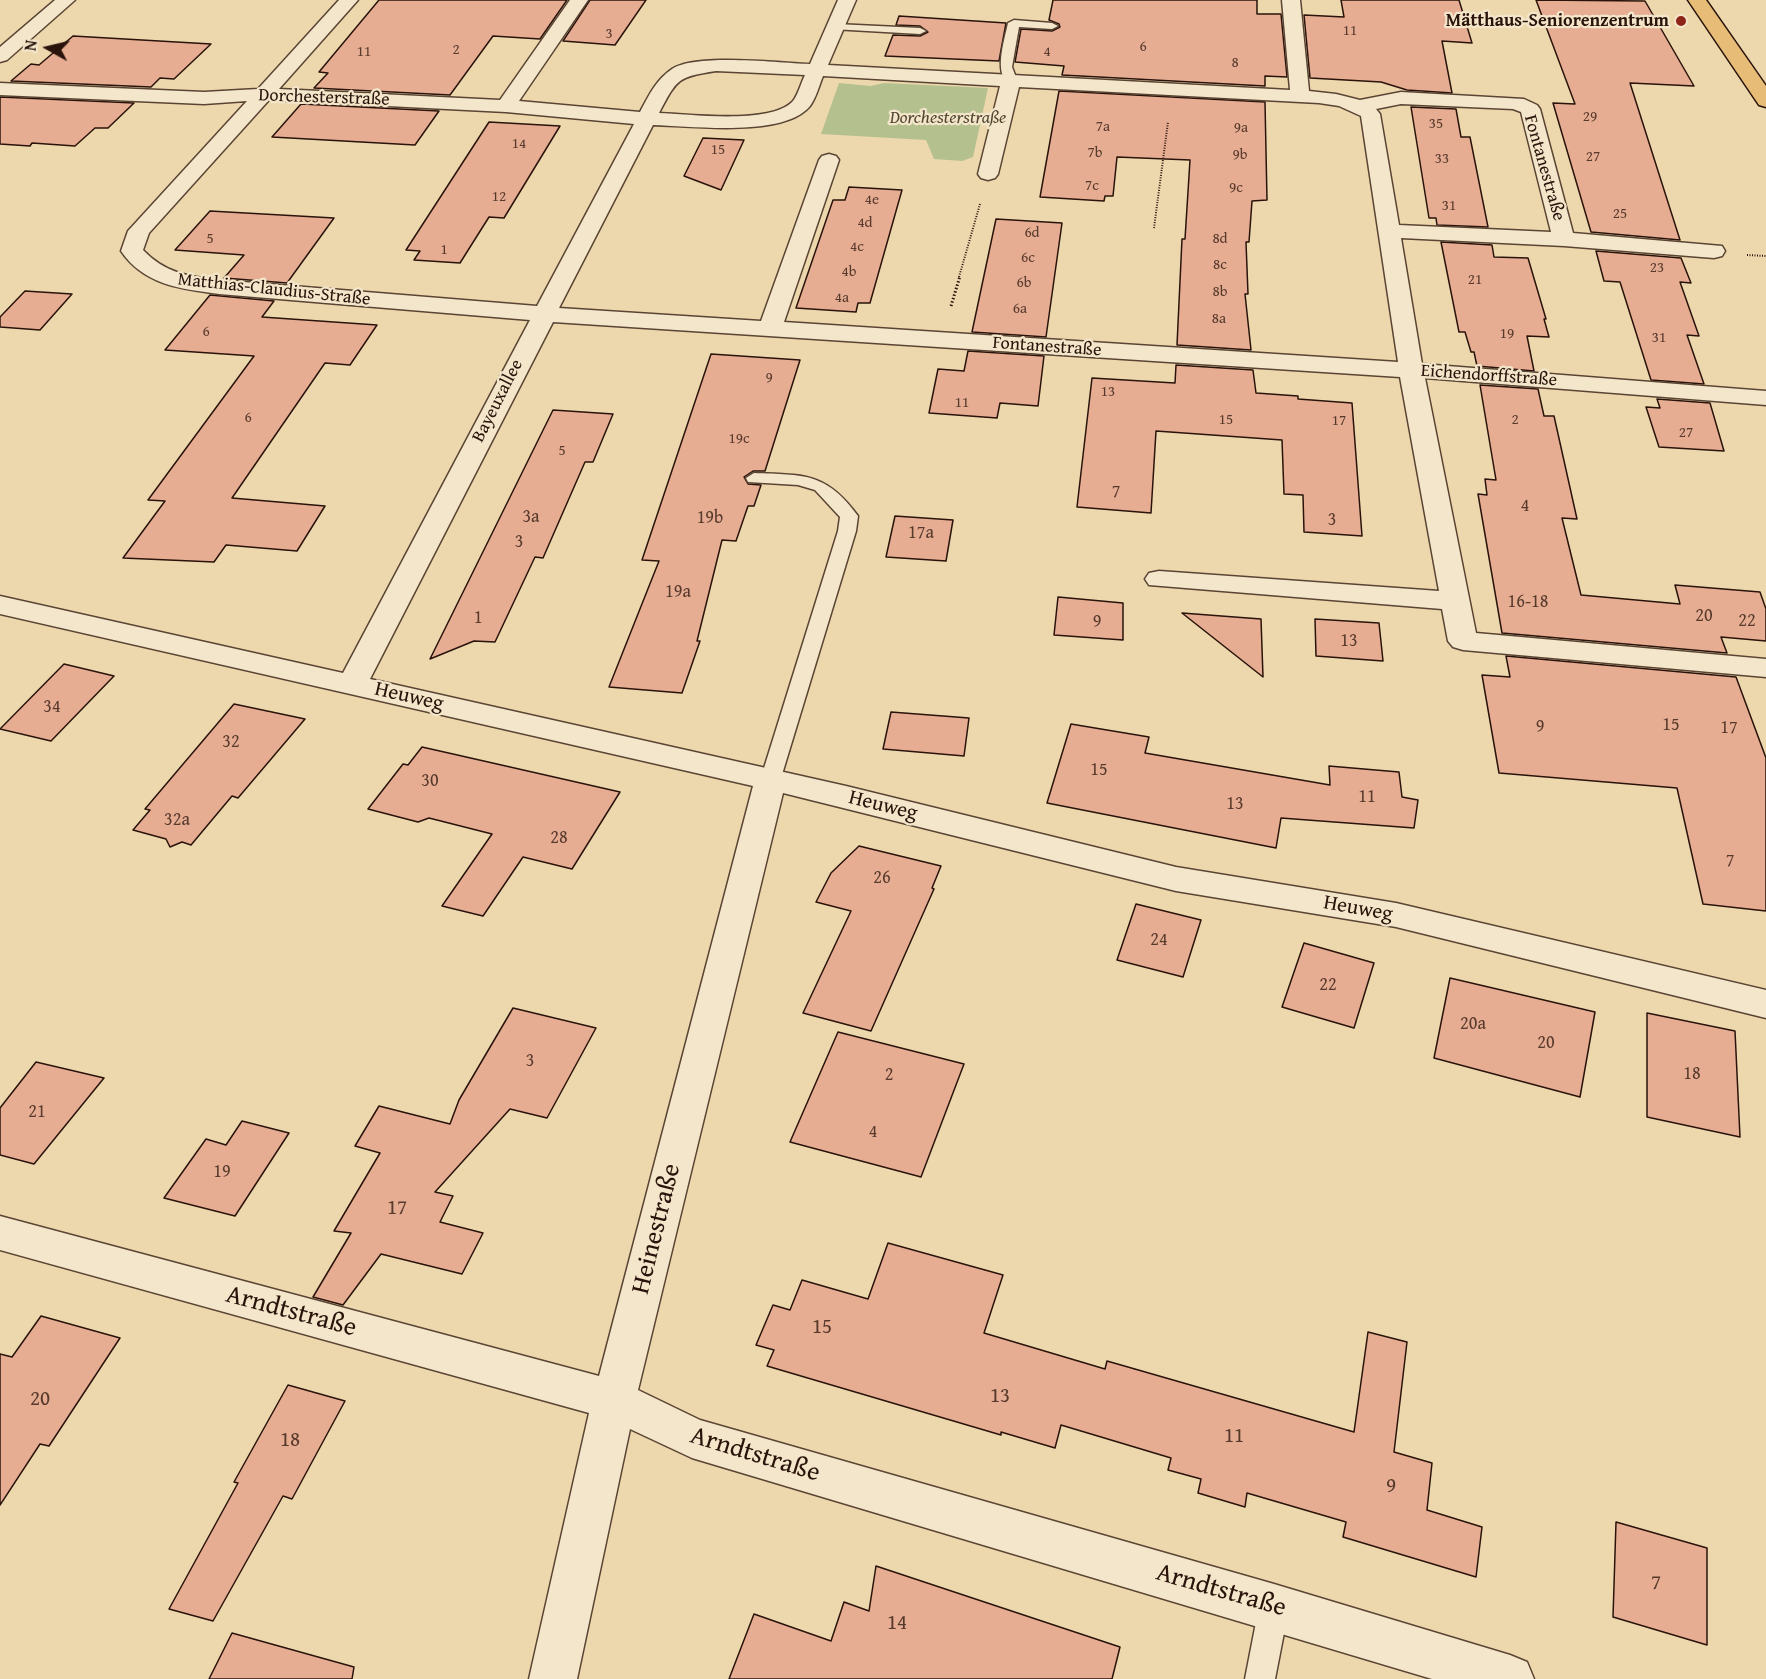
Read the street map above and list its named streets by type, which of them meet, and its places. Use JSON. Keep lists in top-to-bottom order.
{
  "streets": {
    "street": [
      "Dorchesterstraße",
      "Fontanestraße",
      "Matthias-Claudius-Straße",
      "Eichendorffstraße",
      "Bayeuxallee",
      "Heuweg",
      "Heinestraße",
      "Arndtstraße"
    ]
  },
  "crossings": [
    ["Dorchesterstraße", "Matthias-Claudius-Straße"],
    ["Dorchesterstraße", "Bayeuxallee"],
    ["Fontanestraße", "Matthias-Claudius-Straße"],
    ["Fontanestraße", "Eichendorffstraße"],
    ["Fontanestraße", "Bayeuxallee"],
    ["Matthias-Claudius-Straße", "Bayeuxallee"],
    ["Bayeuxallee", "Heuweg"],
    ["Heuweg", "Heinestraße"],
    ["Heinestraße", "Arndtstraße"]
  ],
  "parks": ["Dorchesterstraße"],
  "places": ["Mätthaus-Seniorenzentrum"],
  "house_numbers": [
    "11",
    "3",
    "6",
    "2",
    "11",
    "4",
    "8",
    "29",
    "35",
    "7a",
    "9a",
    "14",
    "15",
    "7b",
    "9b",
    "27",
    "33",
    "7c",
    "9c",
    "12",
    "4e",
    "31",
    "25",
    "4d",
    "6d",
    "5",
    "8d",
    "4c",
    "1",
    "6c",
    "8c",
    "23",
    "4b",
    "21",
    "6b",
    "8b",
    "4a",
    "6a",
    "8a",
    "6",
    "19",
    "31",
    "9",
    "13",
    "11",
    "6",
    "15",
    "2",
    "17",
    "27",
    "19c",
    "5",
    "7",
    "4",
    "3a",
    "19b",
    "3",
    "17a",
    "3",
    "19a",
    "16-18",
    "20",
    "1",
    "22",
    "9",
    "13",
    "34",
    "15",
    "9",
    "17",
    "32",
    "15",
    "30",
    "11",
    "13",
    "32a",
    "28",
    "7",
    "26",
    "24",
    "22",
    "20a",
    "20",
    "3",
    "18",
    "2",
    "21",
    "4",
    "19",
    "17",
    "15",
    "13",
    "20",
    "11",
    "18",
    "9",
    "7",
    "14"
  ],
  "north": "left"
}
